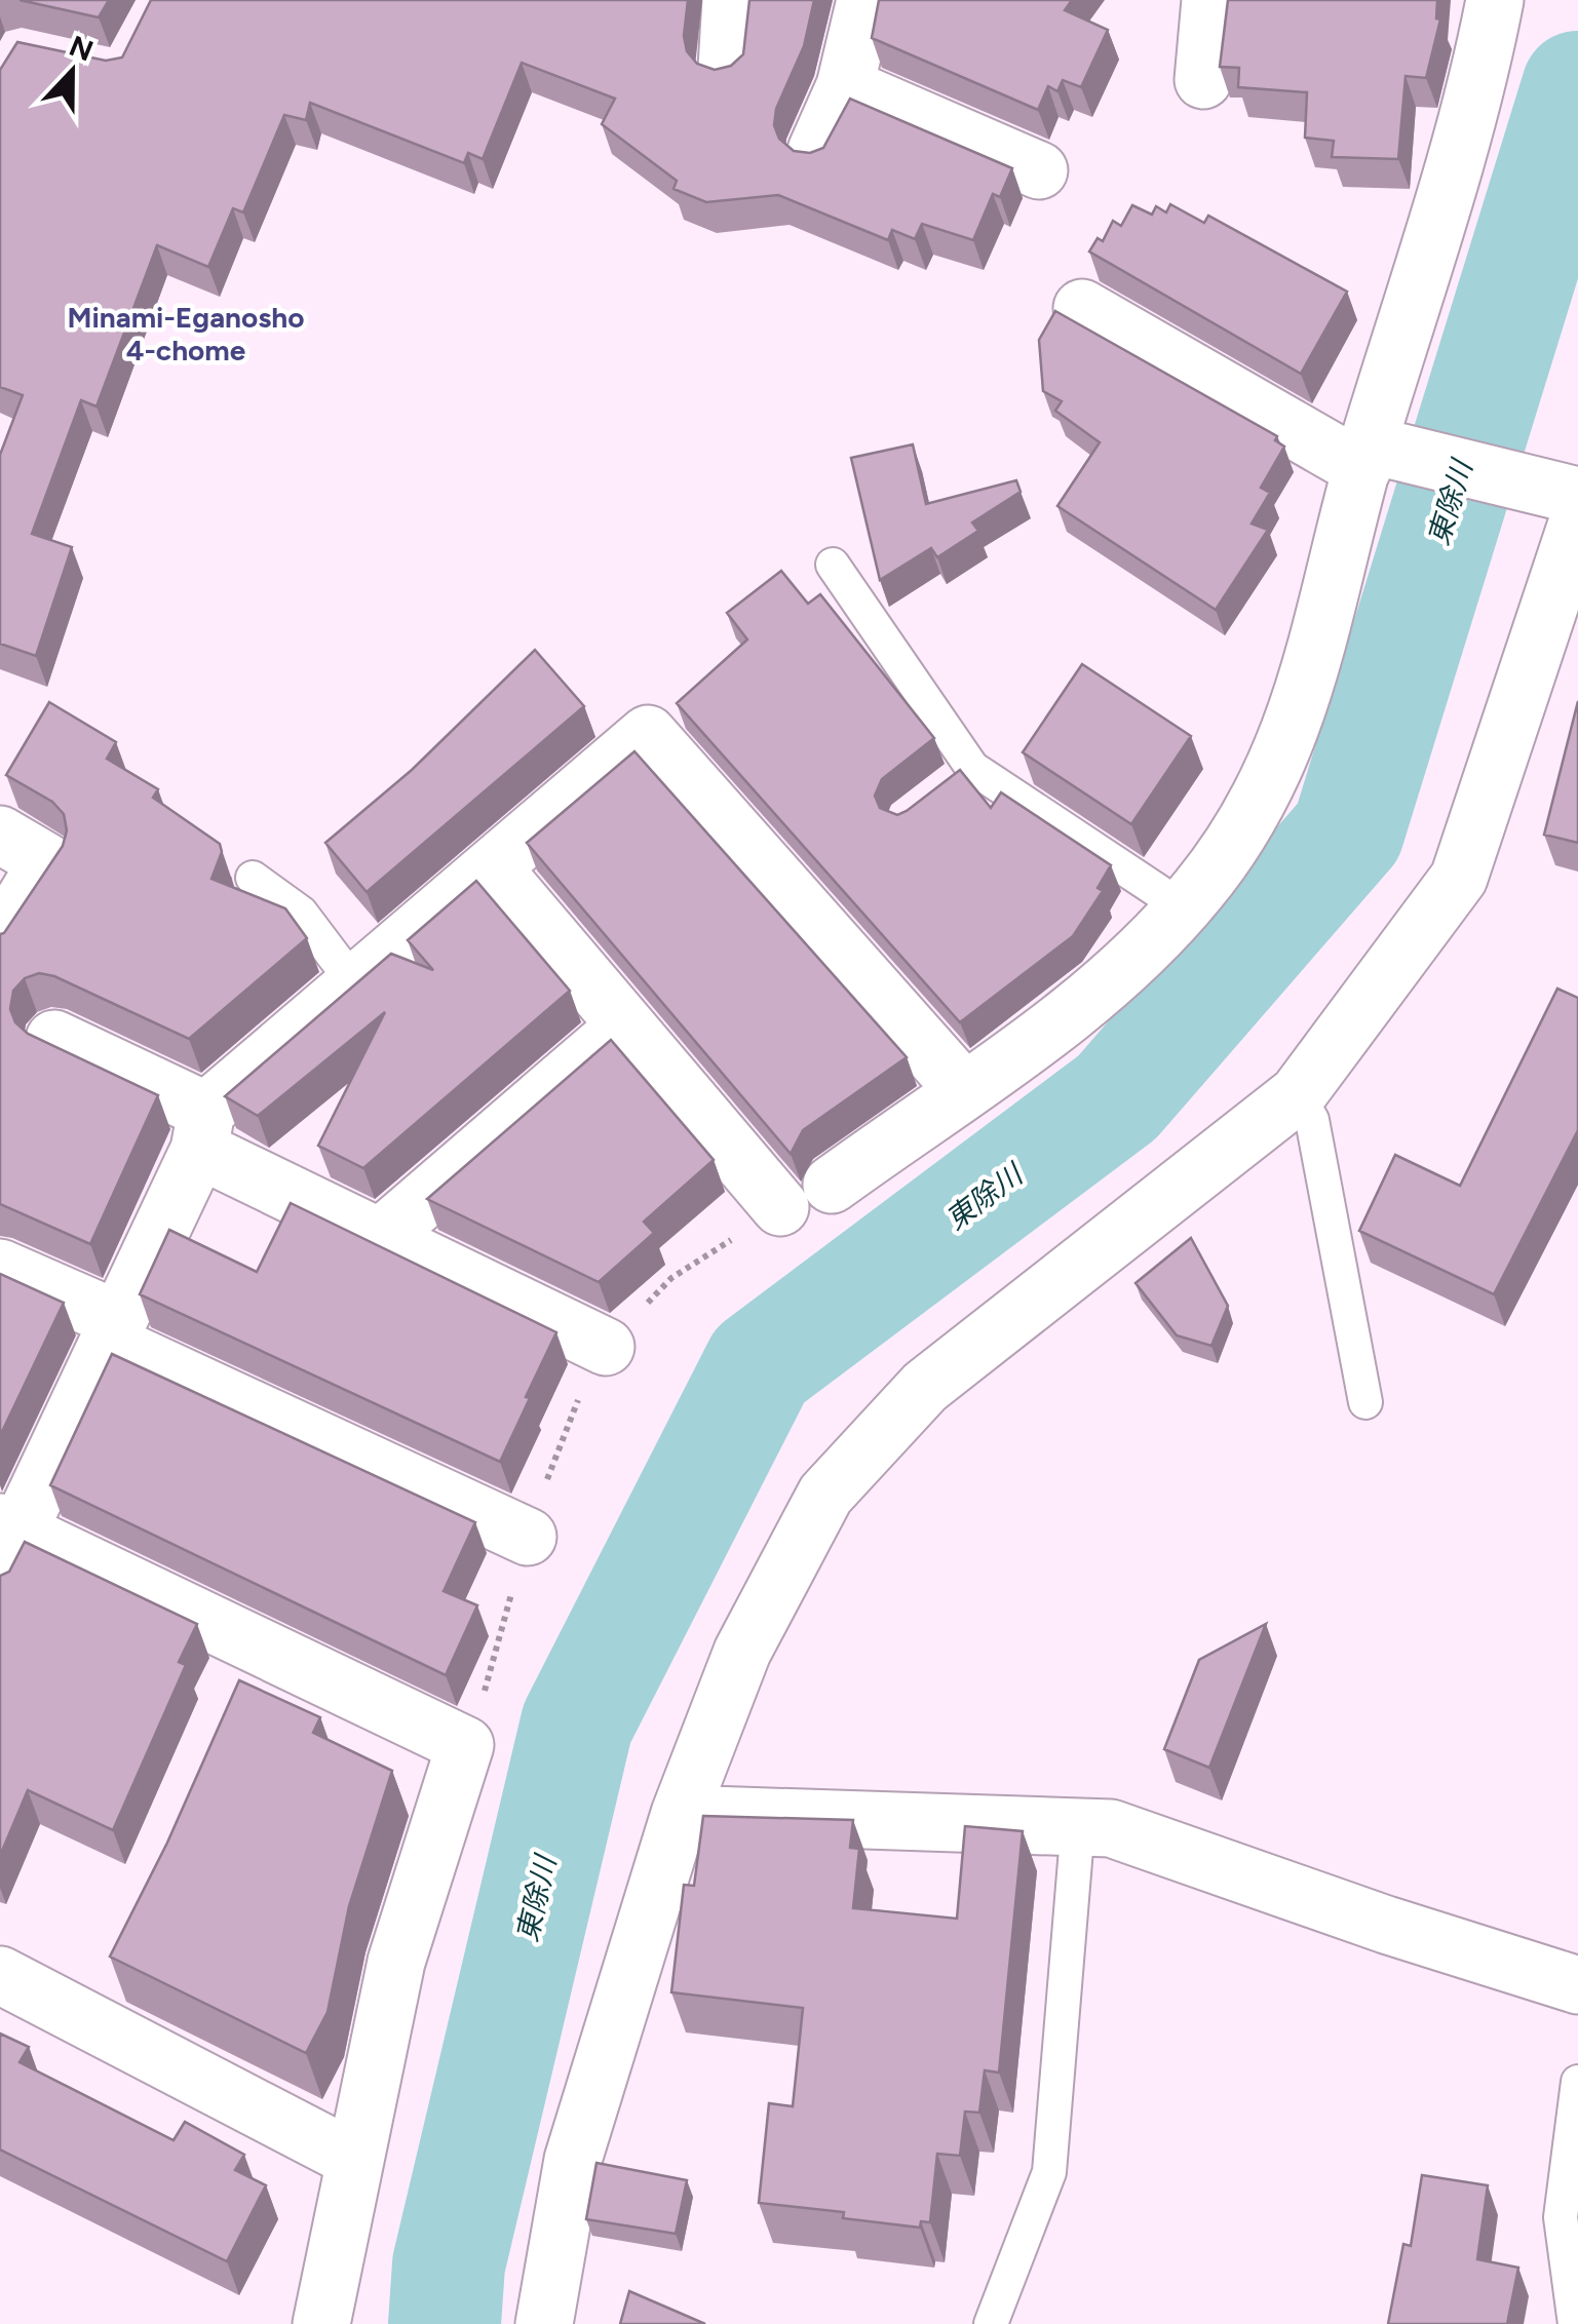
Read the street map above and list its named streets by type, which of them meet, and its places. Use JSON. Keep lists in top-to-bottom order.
{
  "districts": ["Minami-Eganosho 4-chome"],
  "water": ["東除川"],
  "north": "top"
}
